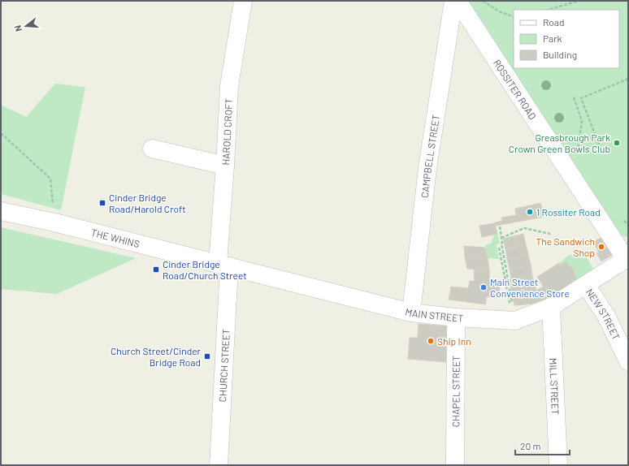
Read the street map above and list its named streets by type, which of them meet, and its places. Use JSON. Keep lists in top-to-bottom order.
{
  "streets": {
    "street": [
      "ROSSITER ROAD",
      "HAROLD CROFT",
      "CAMPBELL STREET",
      "THE WHINS",
      "MAIN STREET",
      "NEW STREET",
      "CHURCH STREET",
      "MILL STREET",
      "CHAPEL STREET"
    ]
  },
  "crossings": [
    ["ROSSITER ROAD", "MAIN STREET"],
    ["HAROLD CROFT", "THE WHINS"],
    ["HAROLD CROFT", "MAIN STREET"],
    ["HAROLD CROFT", "CHURCH STREET"],
    ["CAMPBELL STREET", "MAIN STREET"],
    ["THE WHINS", "MAIN STREET"],
    ["THE WHINS", "CHURCH STREET"],
    ["MAIN STREET", "NEW STREET"],
    ["MAIN STREET", "CHURCH STREET"],
    ["MAIN STREET", "MILL STREET"],
    ["MAIN STREET", "CHAPEL STREET"]
  ],
  "places": {
    "other": [
      "Greasbrough Park Crown Green Bowls Club",
      "1 Rossiter Road",
      "The Sandwich Shop",
      "Main Street Convenience Store",
      "Ship Inn"
    ],
    "transit": ["Cinder Bridge Road/Harold Croft", "Cinder Bridge Road/Church Street", "Church Street/Cinder Bridge Road"]
  },
  "legend": ["Road", "Park", "Building"],
  "scale_bar": "20 m",
  "north": "left"
}
